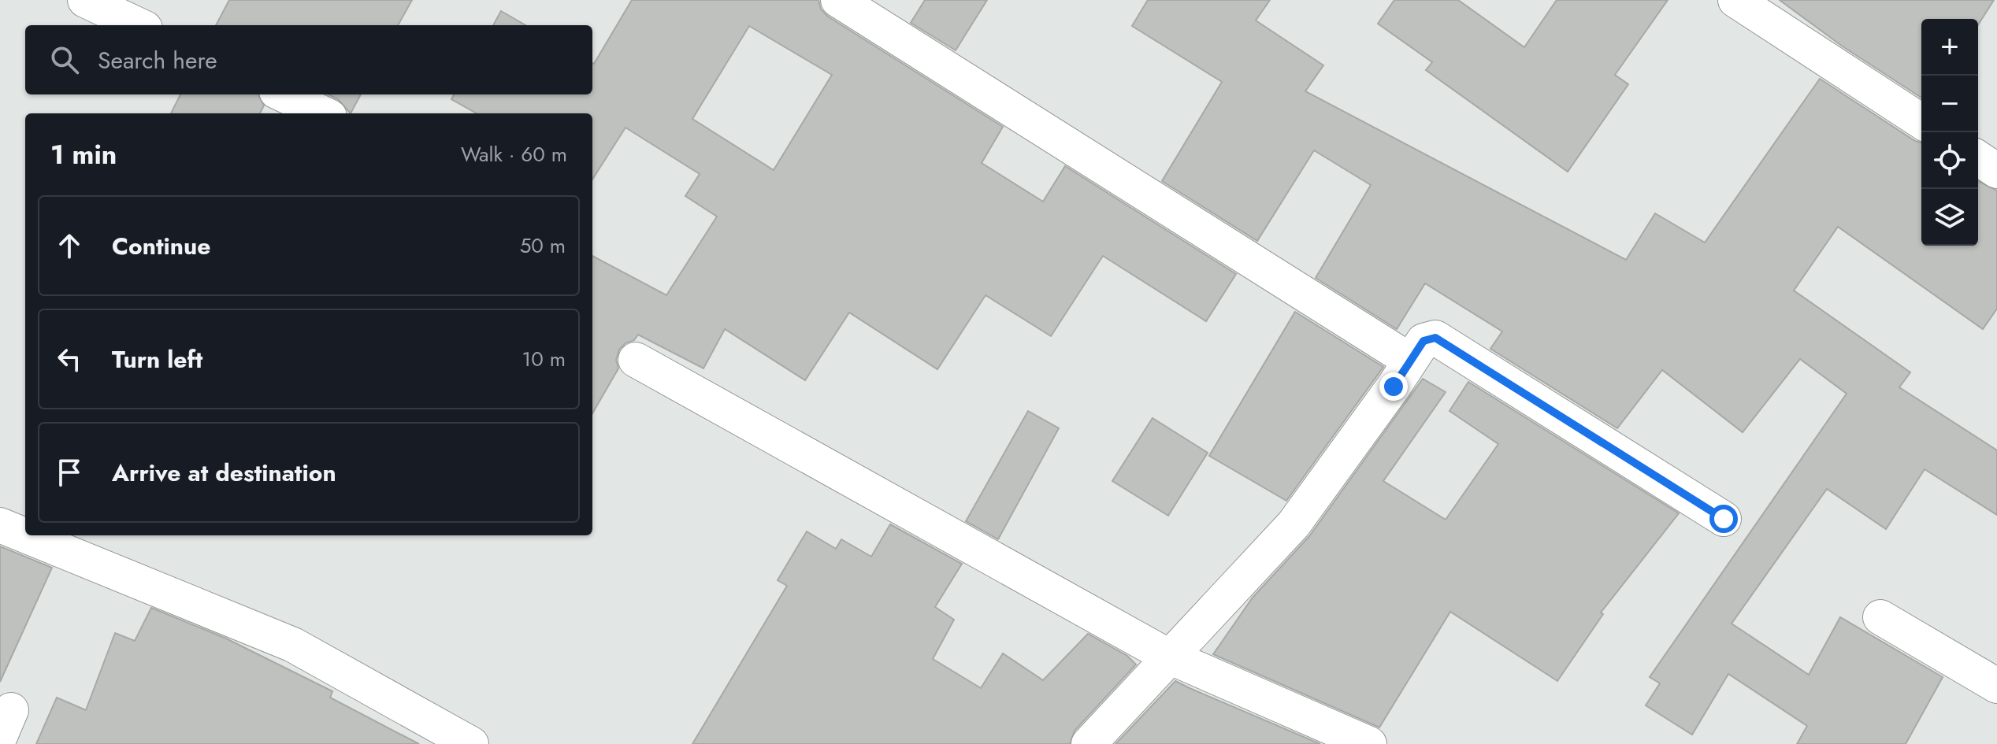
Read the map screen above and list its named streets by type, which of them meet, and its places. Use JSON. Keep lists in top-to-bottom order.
{
  "page": {
    "map_buttons": ["+", "−"],
    "search": "Search here",
    "heading": ["1 min", "Walk · 60 m"],
    "list": [
      ["Continue", "50 m"],
      ["Turn left", "10 m"],
      "Arrive at destination"
    ]
  }
}
